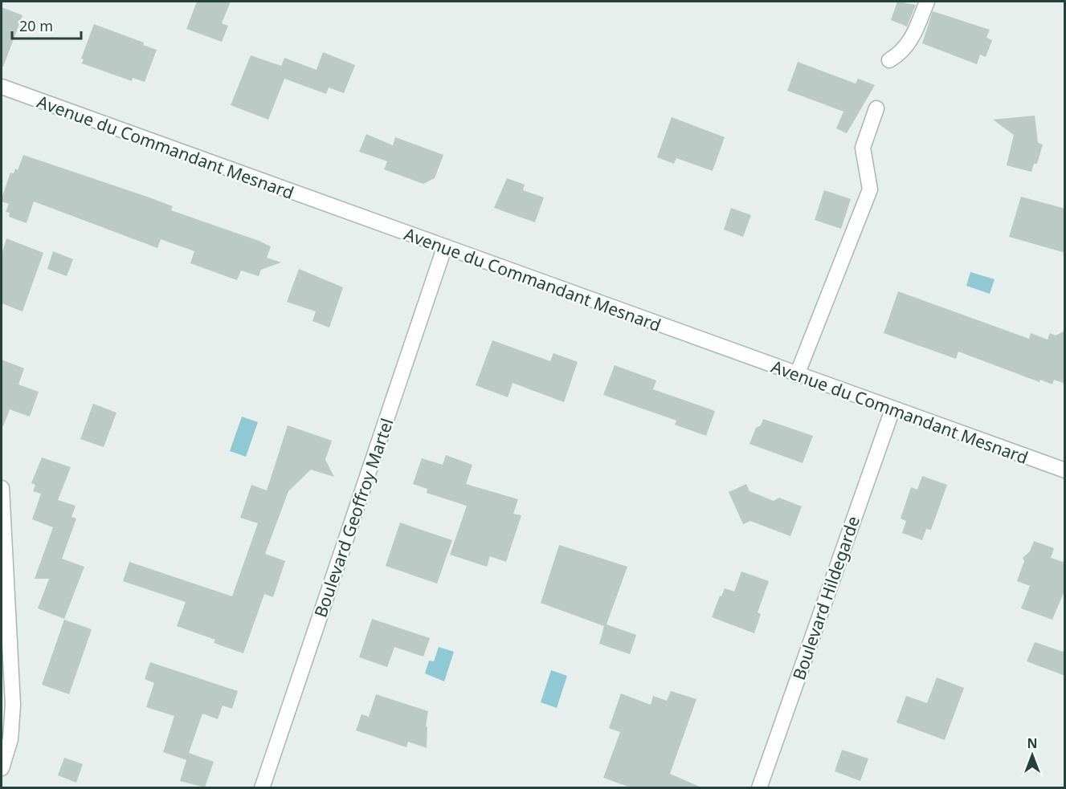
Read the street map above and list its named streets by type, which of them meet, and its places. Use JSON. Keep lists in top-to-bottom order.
{
  "streets": {
    "street": ["Avenue du Commandant Mesnard", "Boulevard Geoffroy Martel", "Boulevard Hildegarde"]
  },
  "crossings": [
    ["Avenue du Commandant Mesnard", "Boulevard Geoffroy Martel"],
    ["Avenue du Commandant Mesnard", "Boulevard Hildegarde"]
  ],
  "scale_bar": "20 m",
  "north": "top"
}
